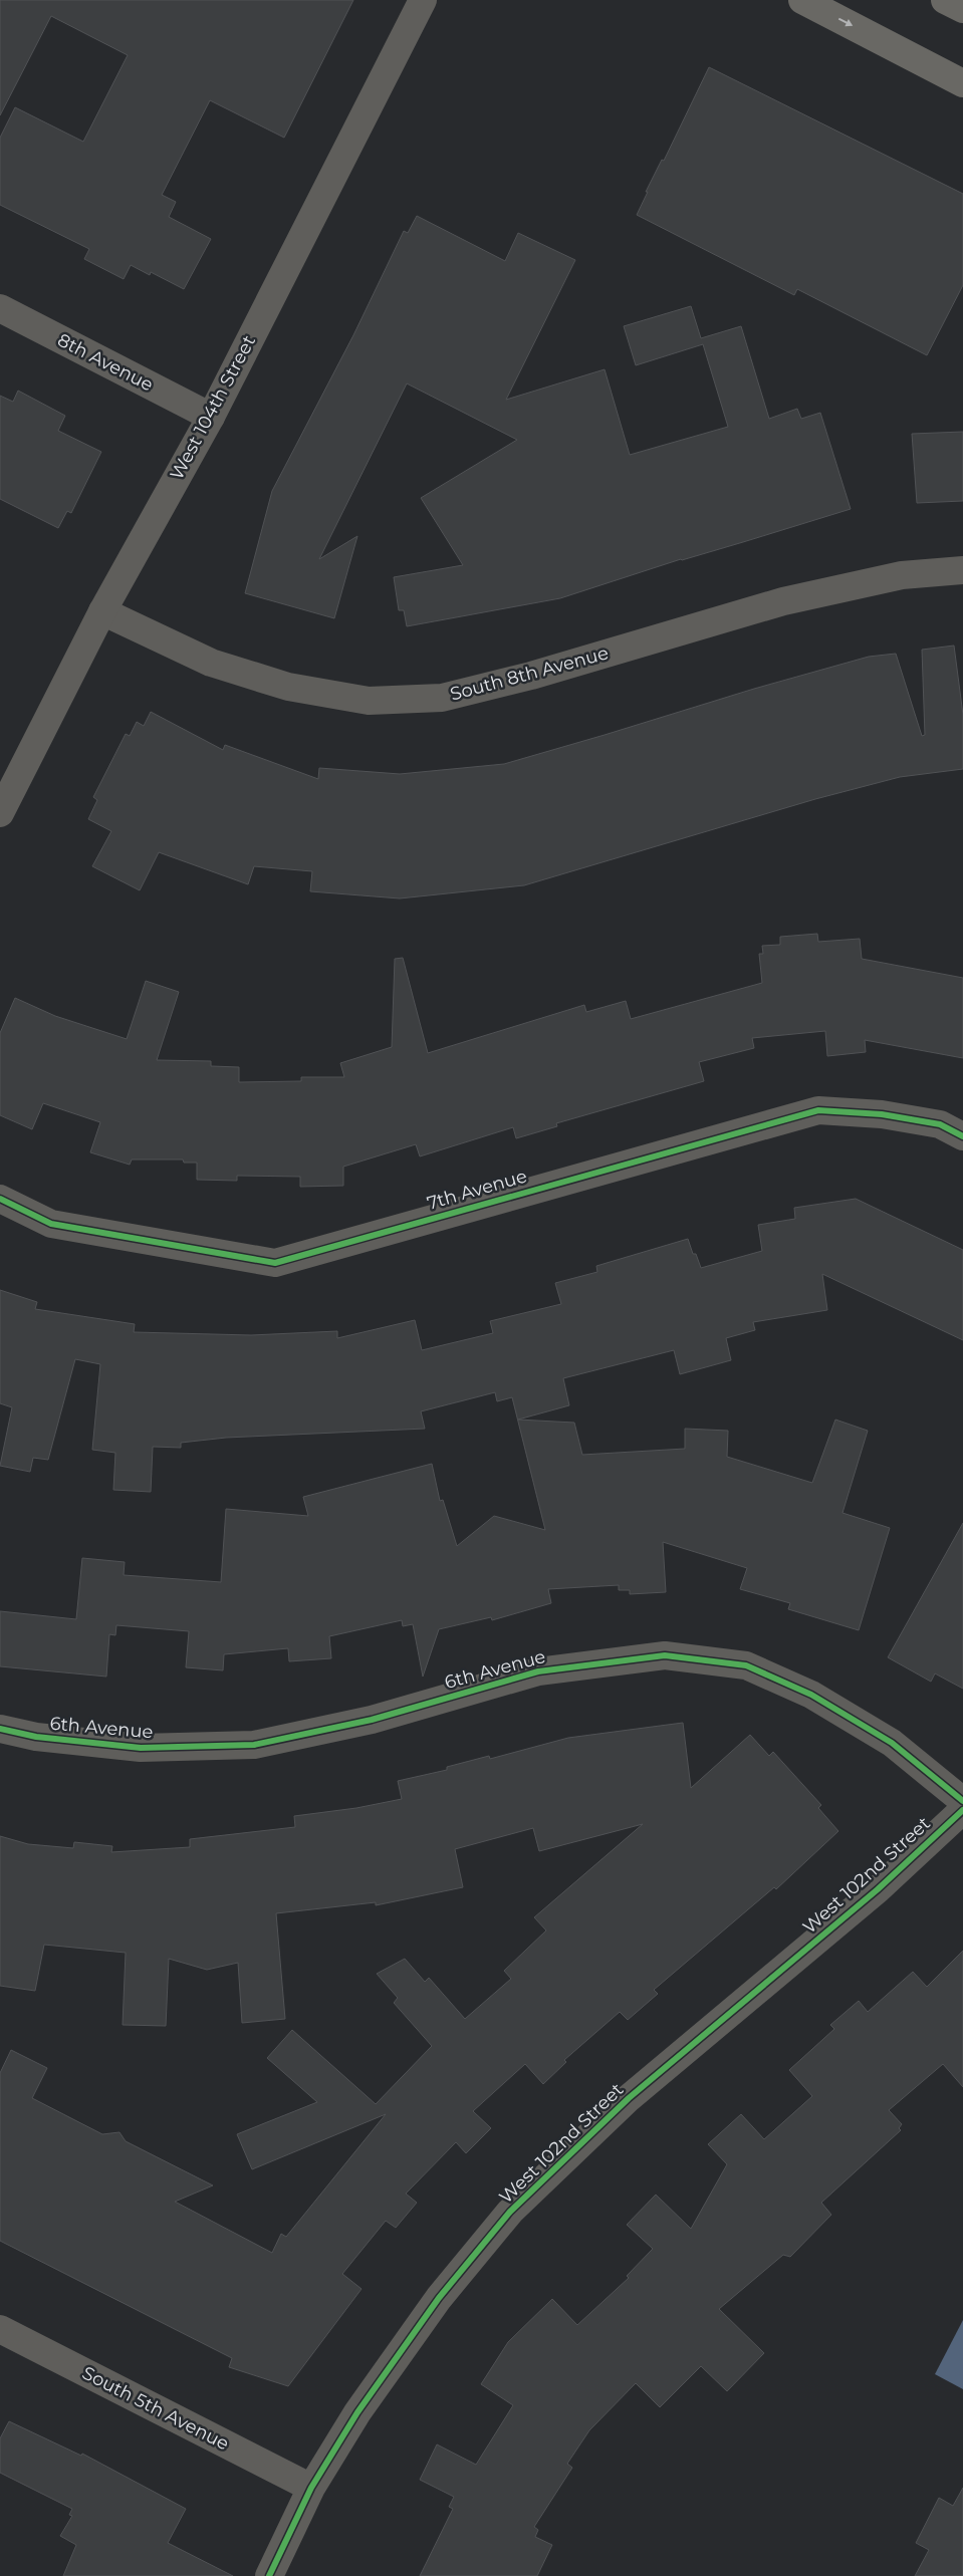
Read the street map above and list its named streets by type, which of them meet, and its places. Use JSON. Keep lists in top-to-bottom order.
{
  "streets": {
    "street": [
      "8th Avenue",
      "West 104th Street",
      "South 8th Avenue",
      "7th Avenue",
      "6th Avenue",
      "West 102nd Street",
      "South 5th Avenue"
    ]
  },
  "crossings": [
    ["8th Avenue", "West 104th Street"],
    ["West 104th Street", "South 8th Avenue"],
    ["West 102nd Street", "South 5th Avenue"]
  ]
}
